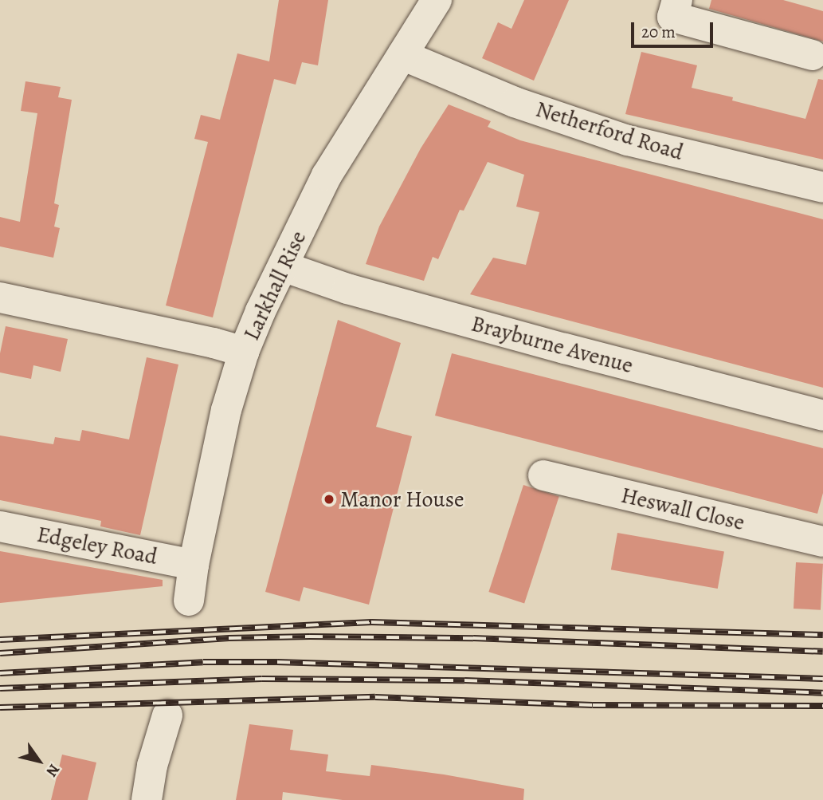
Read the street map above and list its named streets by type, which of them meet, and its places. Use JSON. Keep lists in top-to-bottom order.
{
  "streets": {
    "street": [
      "Netherford Road",
      "Larkhall Rise",
      "Brayburne Avenue",
      "Heswall Close",
      "Edgeley Road"
    ]
  },
  "crossings": [
    ["Netherford Road", "Larkhall Rise"],
    ["Larkhall Rise", "Brayburne Avenue"],
    ["Larkhall Rise", "Edgeley Road"]
  ],
  "places": ["Manor House"],
  "scale_bar": "20 m",
  "north": "bottom right"
}
